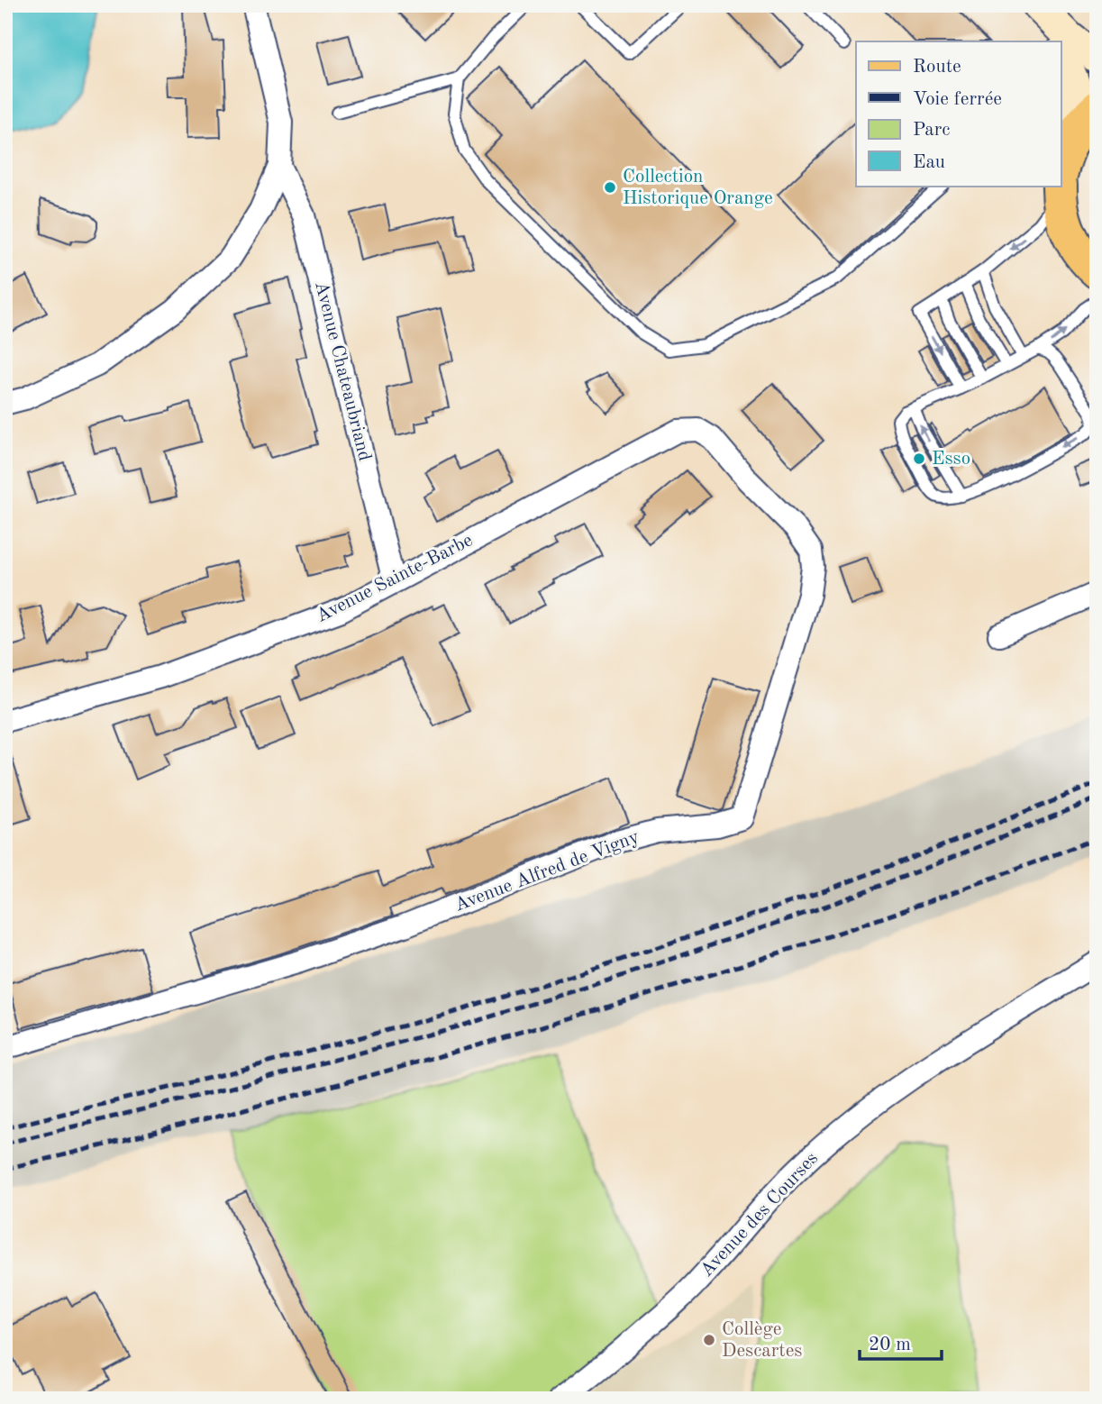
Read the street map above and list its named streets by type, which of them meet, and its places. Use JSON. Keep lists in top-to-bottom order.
{
  "streets": {
    "street": [
      "Avenue Chateaubriand",
      "Avenue Sainte-Barbe",
      "Avenue Alfred de Vigny",
      "Avenue des Courses"
    ]
  },
  "crossings": [
    ["Avenue Chateaubriand", "Avenue Sainte-Barbe"],
    ["Avenue Sainte-Barbe", "Avenue Alfred de Vigny"]
  ],
  "places": ["Collection Historique Orange", "Esso", "Collège Descartes"],
  "legend": [
    "Route",
    "Voie ferrée",
    "Parc",
    "Eau"
  ],
  "scale_bar": "20 m"
}
